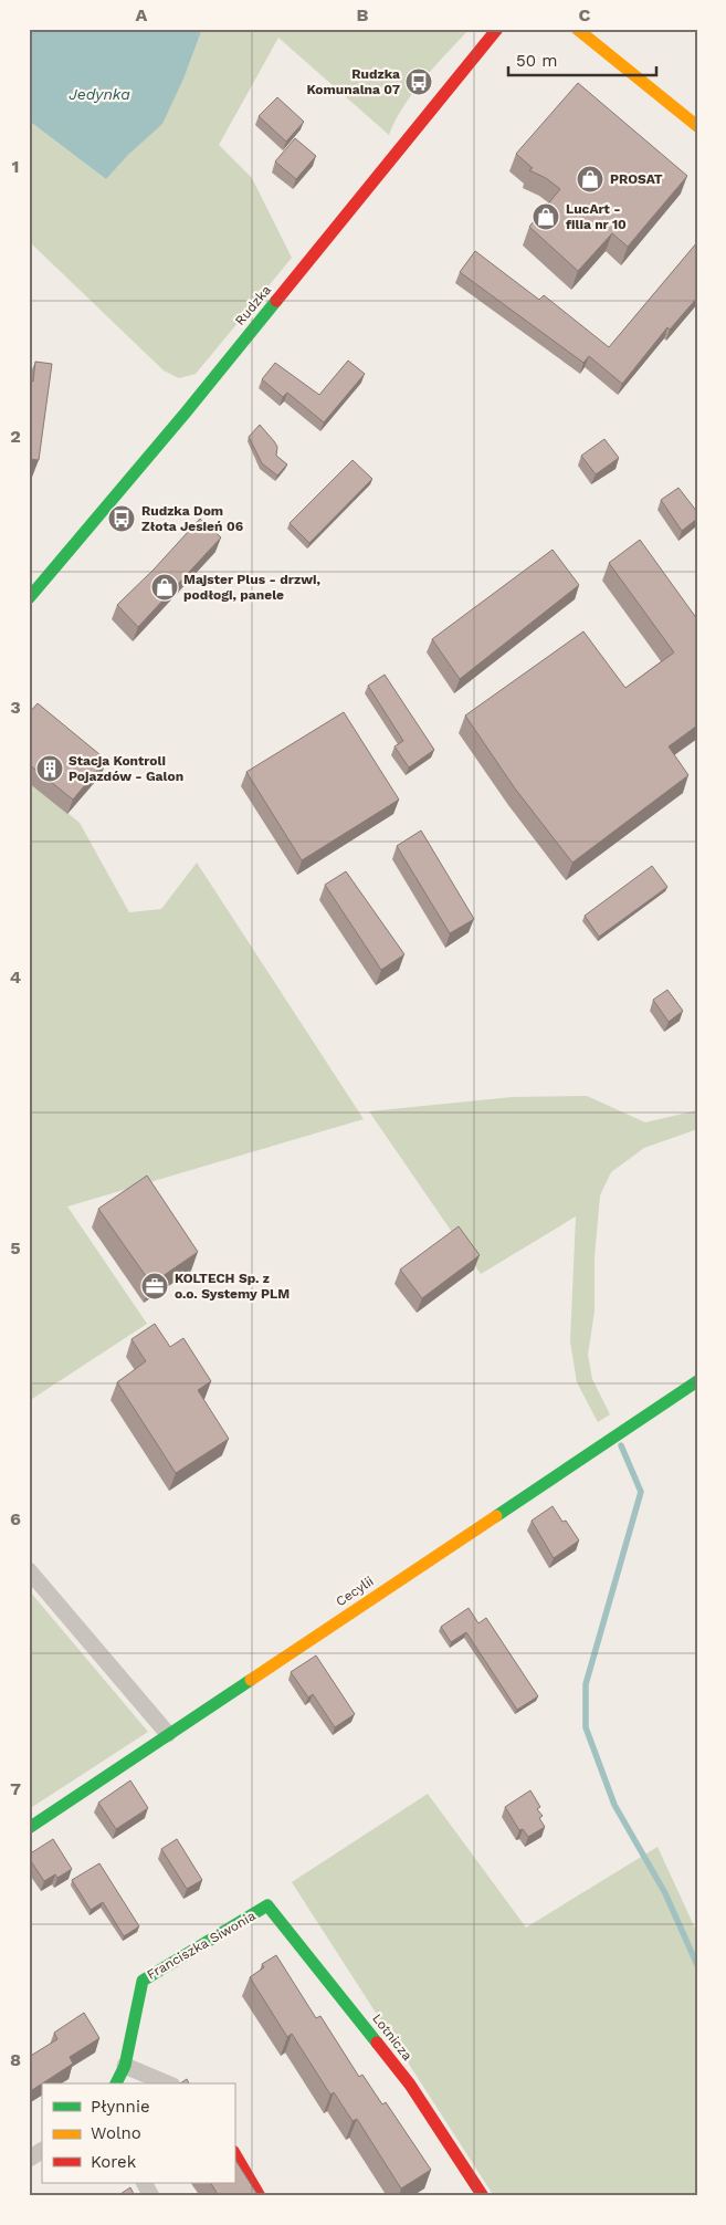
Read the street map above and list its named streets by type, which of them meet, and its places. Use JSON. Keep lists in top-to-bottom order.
{
  "streets": {
    "street": [
      "Rudzka",
      "Cecylii",
      "Franciszka Siwonia",
      "Lotnicza"
    ]
  },
  "crossings": [
    ["Franciszka Siwonia", "Lotnicza"]
  ],
  "water": ["Jedynka"],
  "places": {
    "bus stop": ["Rudzka Komunalna 07", "Rudzka Dom Złota Jesień 06"],
    "shop": ["PROSAT", "LucArt - filia nr 10", "Majster Plus - drzwi, podłogi, panele"],
    "building": ["Stacja Kontroli Pojazdów - Galon"],
    "office": ["KOLTECH Sp. z o.o. Systemy PLM"]
  },
  "legend": ["Płynnie", "Wolno", "Korek"],
  "scale_bar": "50 m",
  "grid": {
    "columns": ["A", "B", "C"],
    "rows": [
      "1",
      "2",
      "3",
      "4",
      "5",
      "6",
      "7",
      "8"
    ]
  }
}
